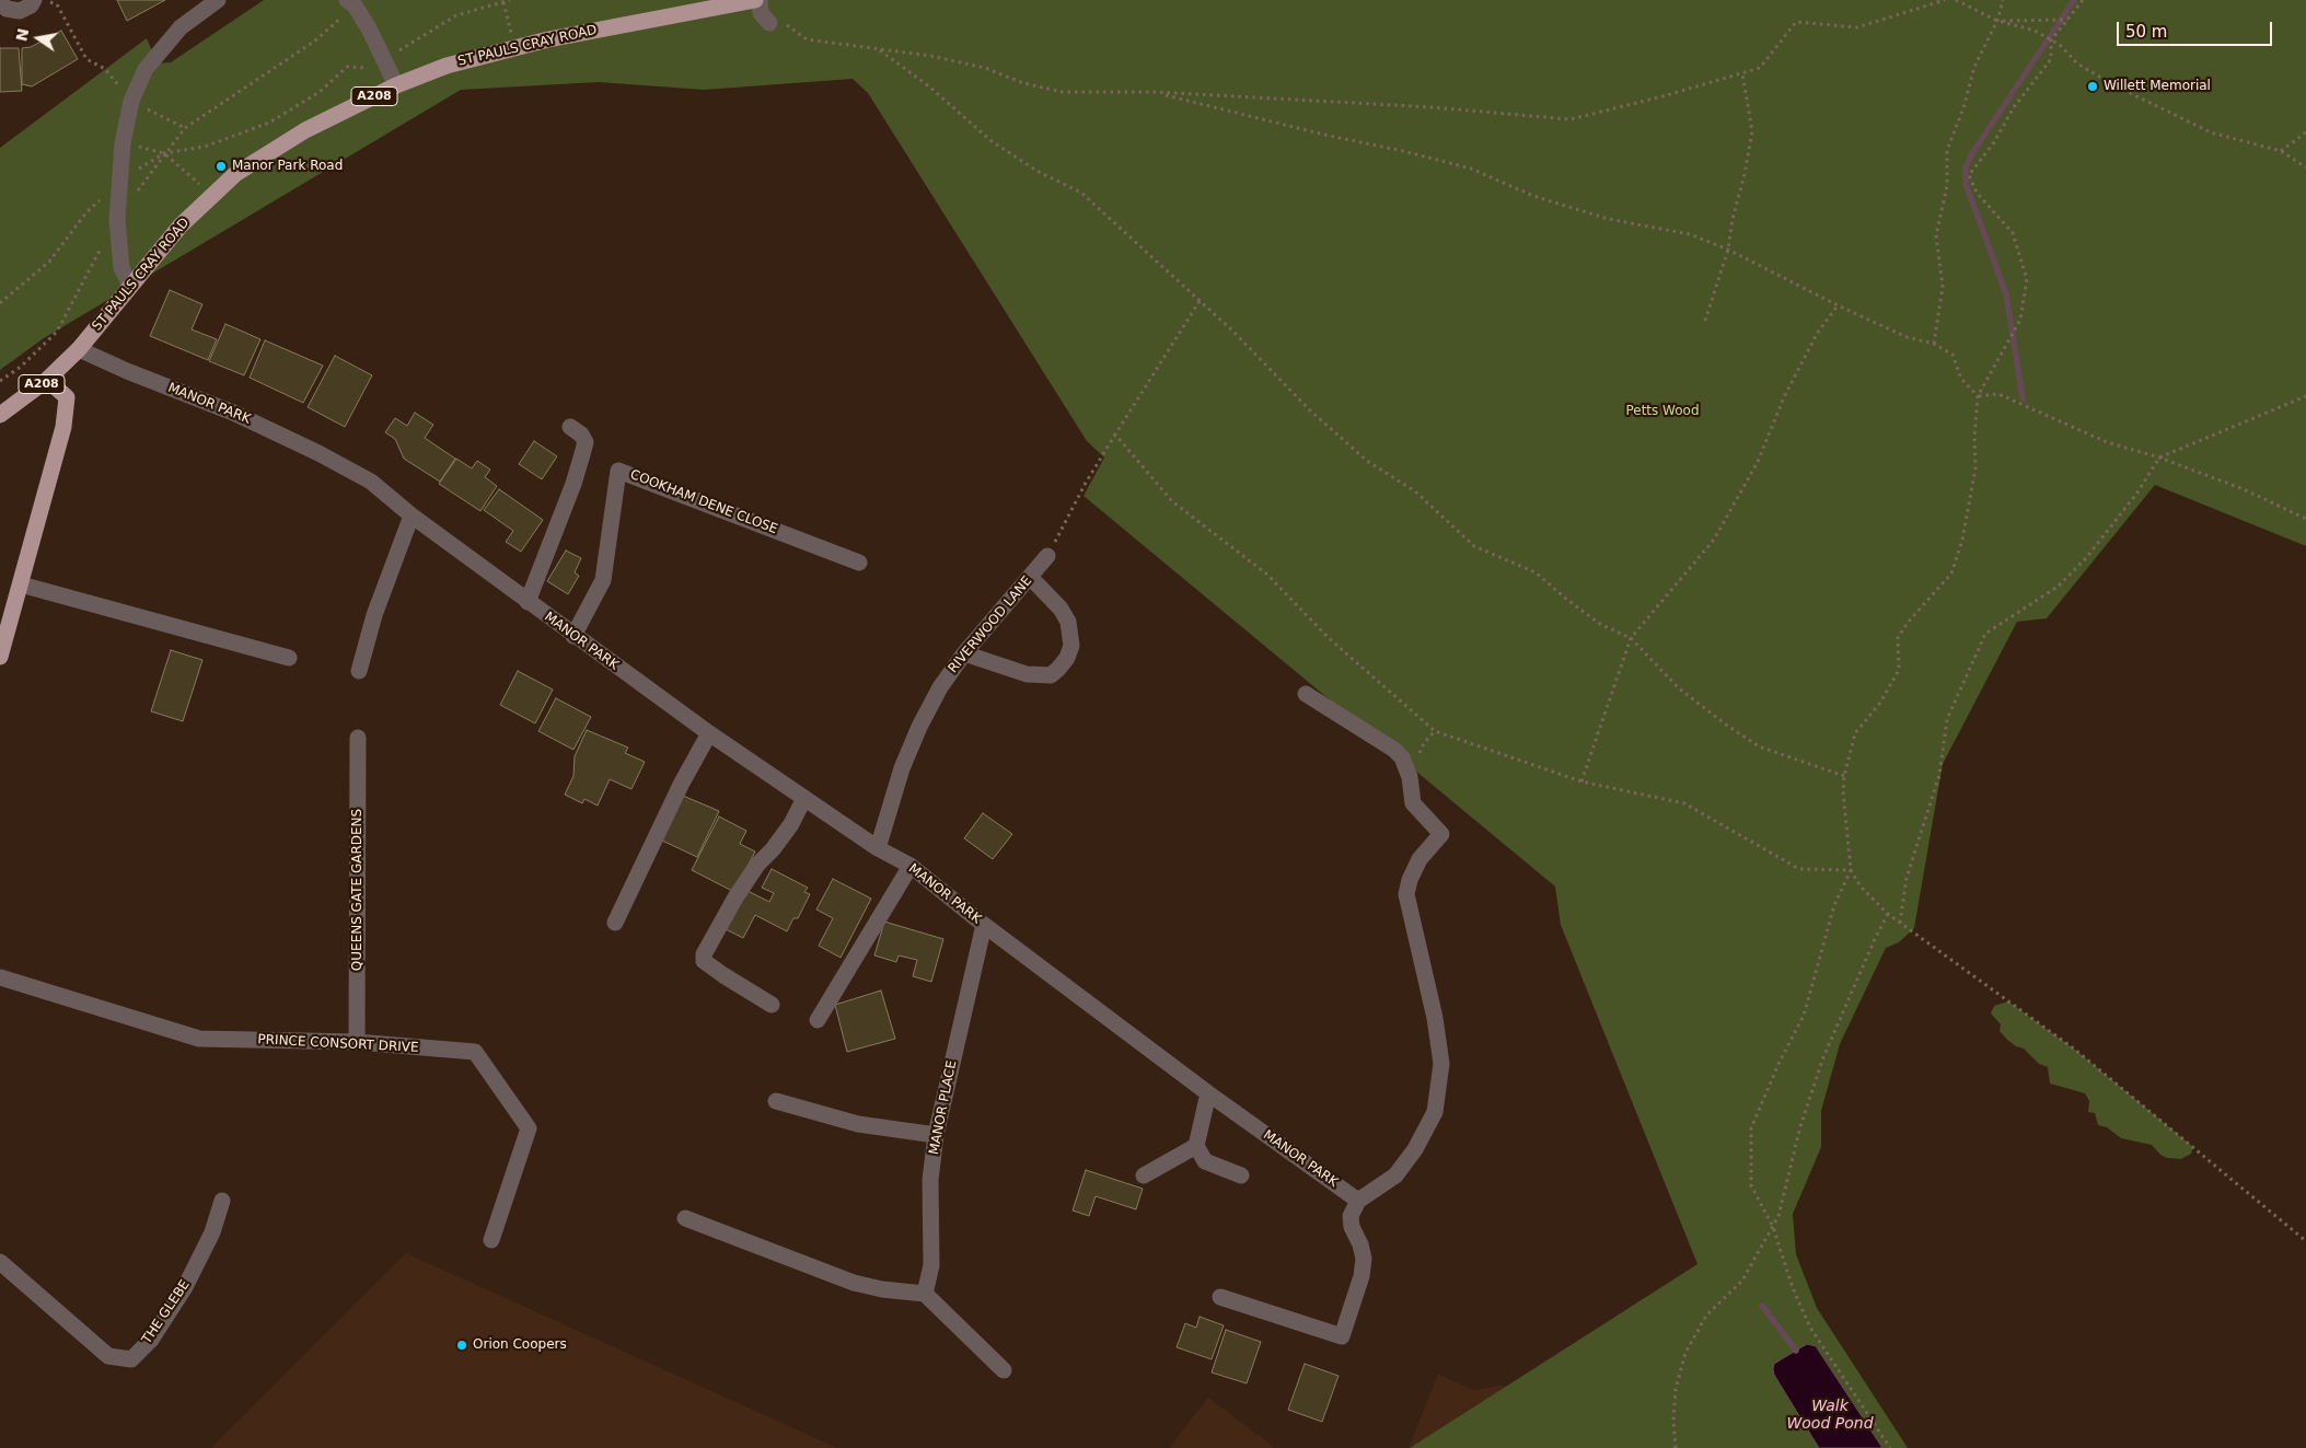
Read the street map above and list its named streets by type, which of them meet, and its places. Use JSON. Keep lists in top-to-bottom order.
{
  "streets": {
    "main road": ["ST PAULS CRAY ROAD", "A208"],
    "street": [
      "MANOR PARK",
      "COOKHAM DENE CLOSE",
      "RIVERWOOD LANE",
      "QUEENS GATE GARDENS",
      "PRINCE CONSORT DRIVE",
      "MANOR PLACE",
      "THE GLEBE"
    ]
  },
  "crossings": [
    ["ST PAULS CRAY ROAD", "MANOR PARK"],
    ["MANOR PARK", "COOKHAM DENE CLOSE"],
    ["MANOR PARK", "RIVERWOOD LANE"],
    ["MANOR PARK", "MANOR PLACE"],
    ["QUEENS GATE GARDENS", "PRINCE CONSORT DRIVE"]
  ],
  "water": ["Walk Wood Pond"],
  "parks": ["Petts Wood"],
  "places": ["Willett Memorial", "Manor Park Road", "Orion Coopers"],
  "scale_bar": "50 m",
  "north": "left"
}
